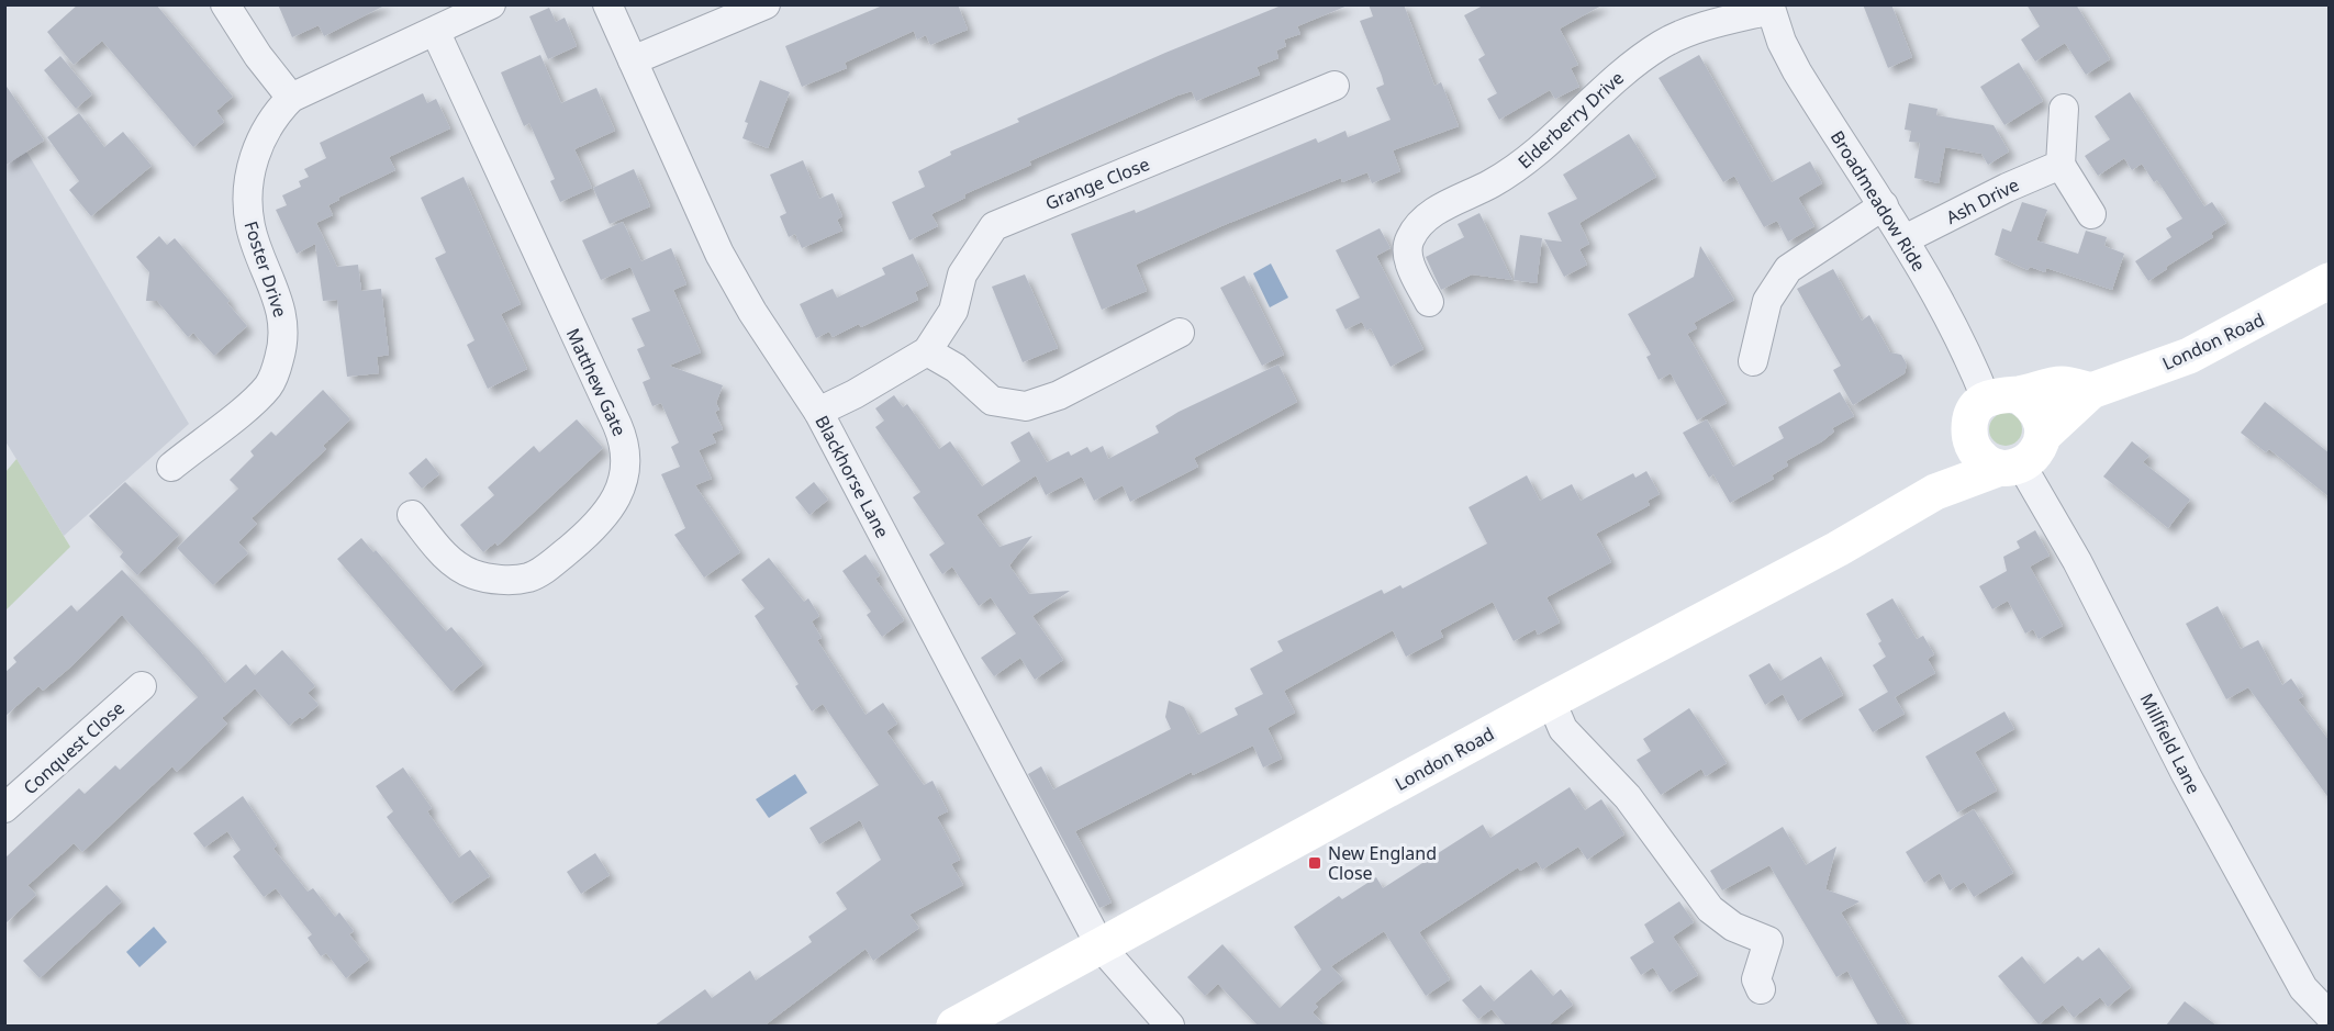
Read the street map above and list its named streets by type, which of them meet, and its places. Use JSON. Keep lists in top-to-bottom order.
{
  "streets": {
    "main road": ["London Road"],
    "street": [
      "Elderberry Drive",
      "Grange Close",
      "Broadmeadow Ride",
      "Ash Drive",
      "Foster Drive",
      "Matthew Gate",
      "Blackhorse Lane",
      "Millfield Lane",
      "Conquest Close"
    ]
  },
  "crossings": [
    ["Elderberry Drive", "Broadmeadow Ride"],
    ["Grange Close", "Blackhorse Lane"],
    ["Broadmeadow Ride", "Ash Drive"],
    ["Broadmeadow Ride", "London Road"],
    ["Broadmeadow Ride", "Millfield Lane"],
    ["Foster Drive", "Matthew Gate"],
    ["London Road", "Blackhorse Lane"],
    ["London Road", "Millfield Lane"]
  ],
  "places": {
    "transit": ["New England Close"]
  }
}
